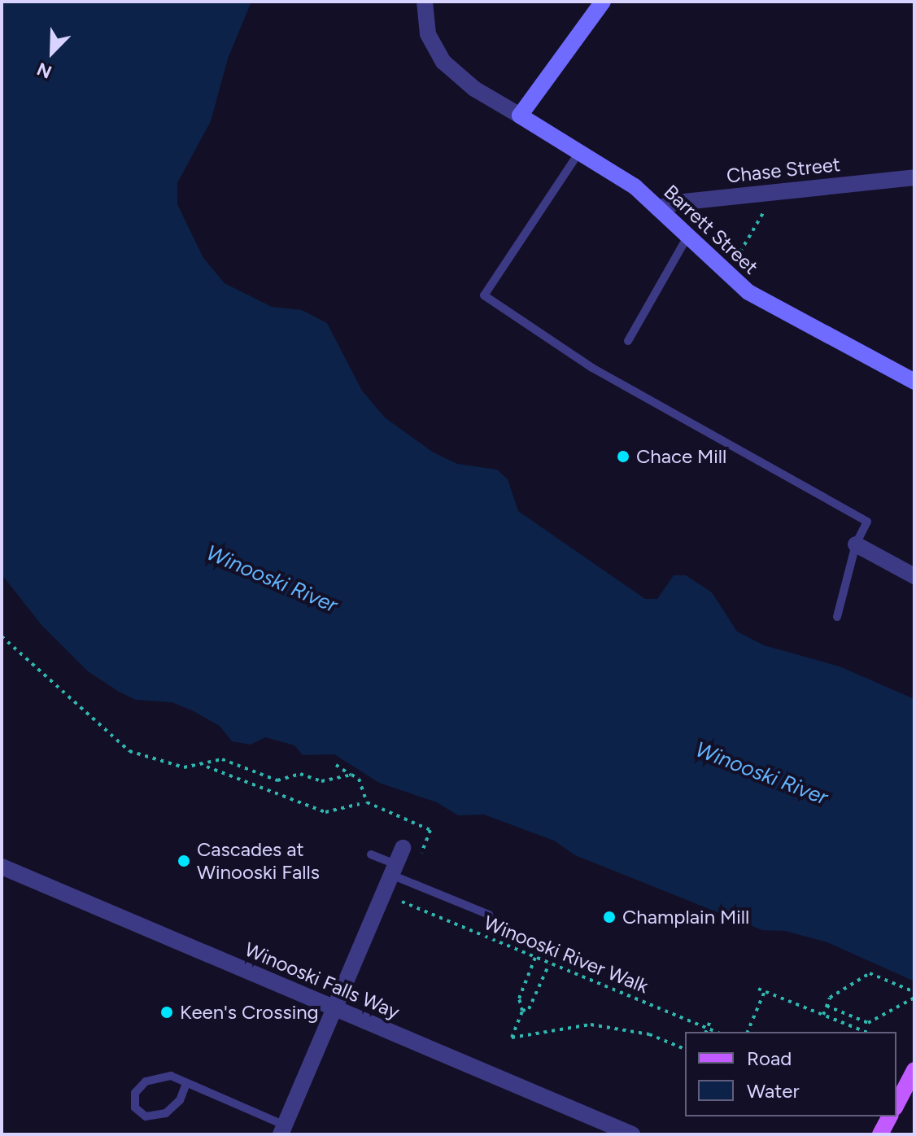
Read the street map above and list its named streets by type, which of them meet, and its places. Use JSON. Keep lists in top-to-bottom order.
{
  "streets": {
    "street": ["Chase Street", "Barrett Street", "Winooski Falls Way"],
    "path": ["Winooski River Walk"]
  },
  "crossings": [
    ["Chase Street", "Barrett Street"]
  ],
  "water": ["Winooski River"],
  "places": [
    "Chace Mill",
    "Cascades at Winooski Falls",
    "Champlain Mill",
    "Keen's Crossing"
  ],
  "legend": ["Road", "Water"],
  "north": "bottom left"
}
